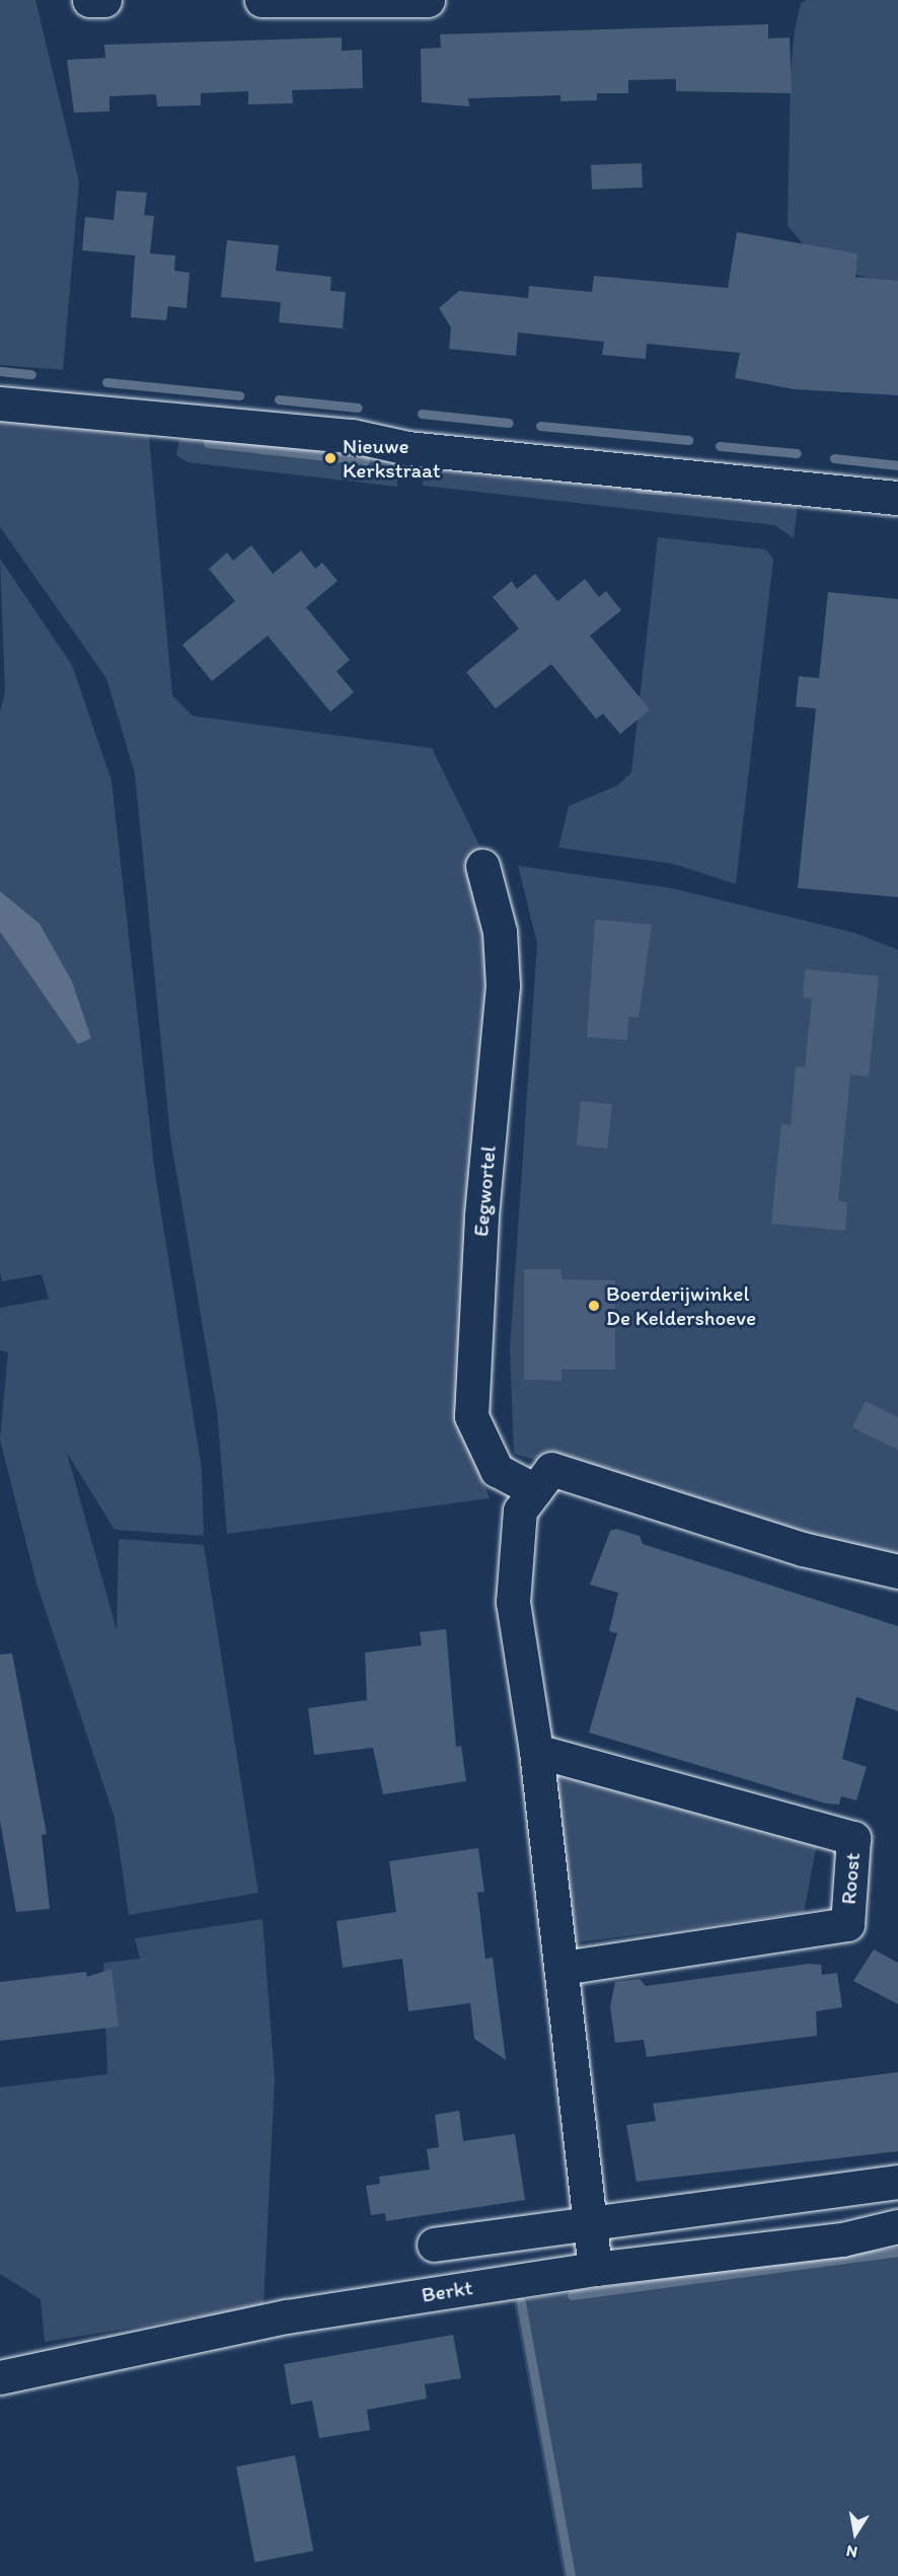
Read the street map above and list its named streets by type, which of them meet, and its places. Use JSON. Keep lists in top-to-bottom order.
{
  "streets": {
    "street": ["Eegwortel", "Roost", "Berkt"]
  },
  "places": ["Nieuwe Kerkstraat", "Boerderijwinkel De Keldershoeve"],
  "north": "bottom"
}
